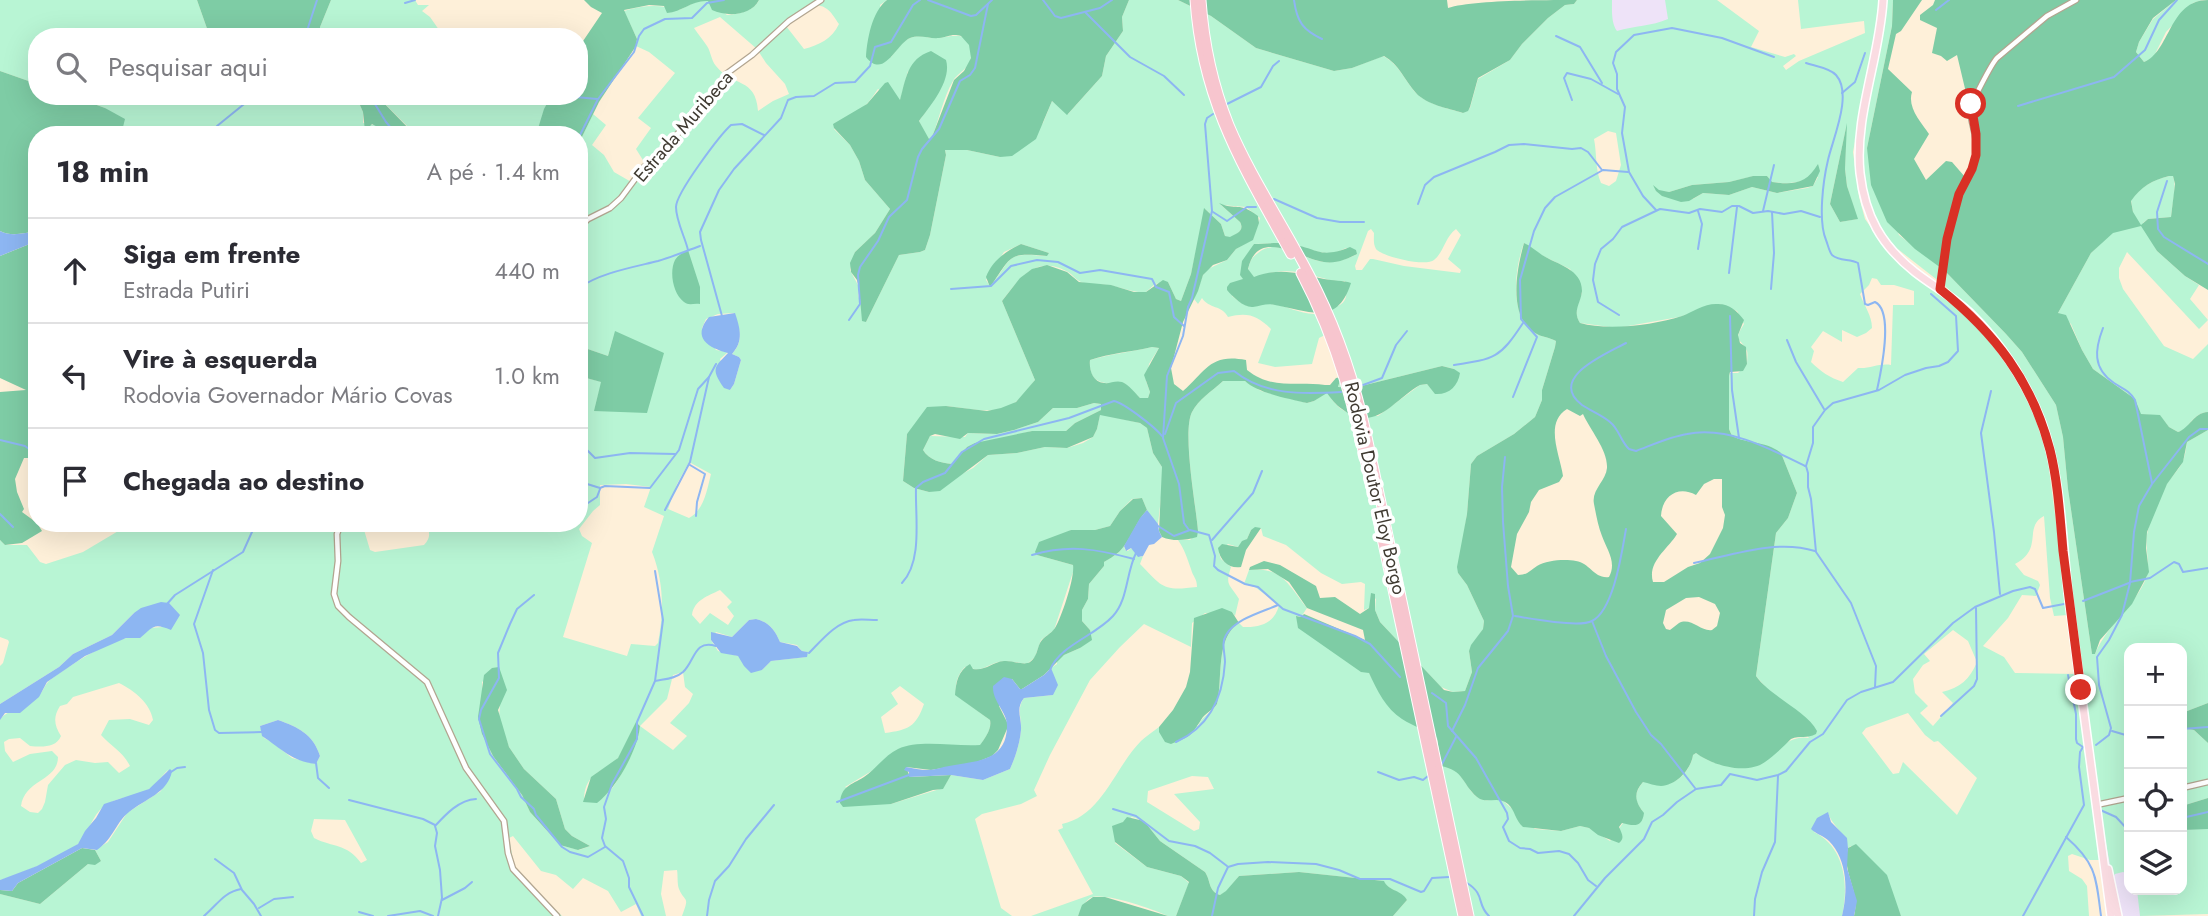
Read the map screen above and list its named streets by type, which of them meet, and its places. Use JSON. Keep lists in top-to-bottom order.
{
  "streets": {
    "highway": ["Rodovia Doutor Eloy Borgo"],
    "street": ["Estrada Muribeca"]
  },
  "page": {
    "search": "Pesquisar aqui",
    "heading": ["18 min", "A pé · 1.4 km"],
    "list": [
      ["Siga em frente", "Estrada Putiri", "440 m"],
      ["Vire à esquerda", "Rodovia Governador Mário Covas", "1.0 km"],
      "Chegada ao destino"
    ],
    "map_buttons": ["+", "−"]
  }
}
